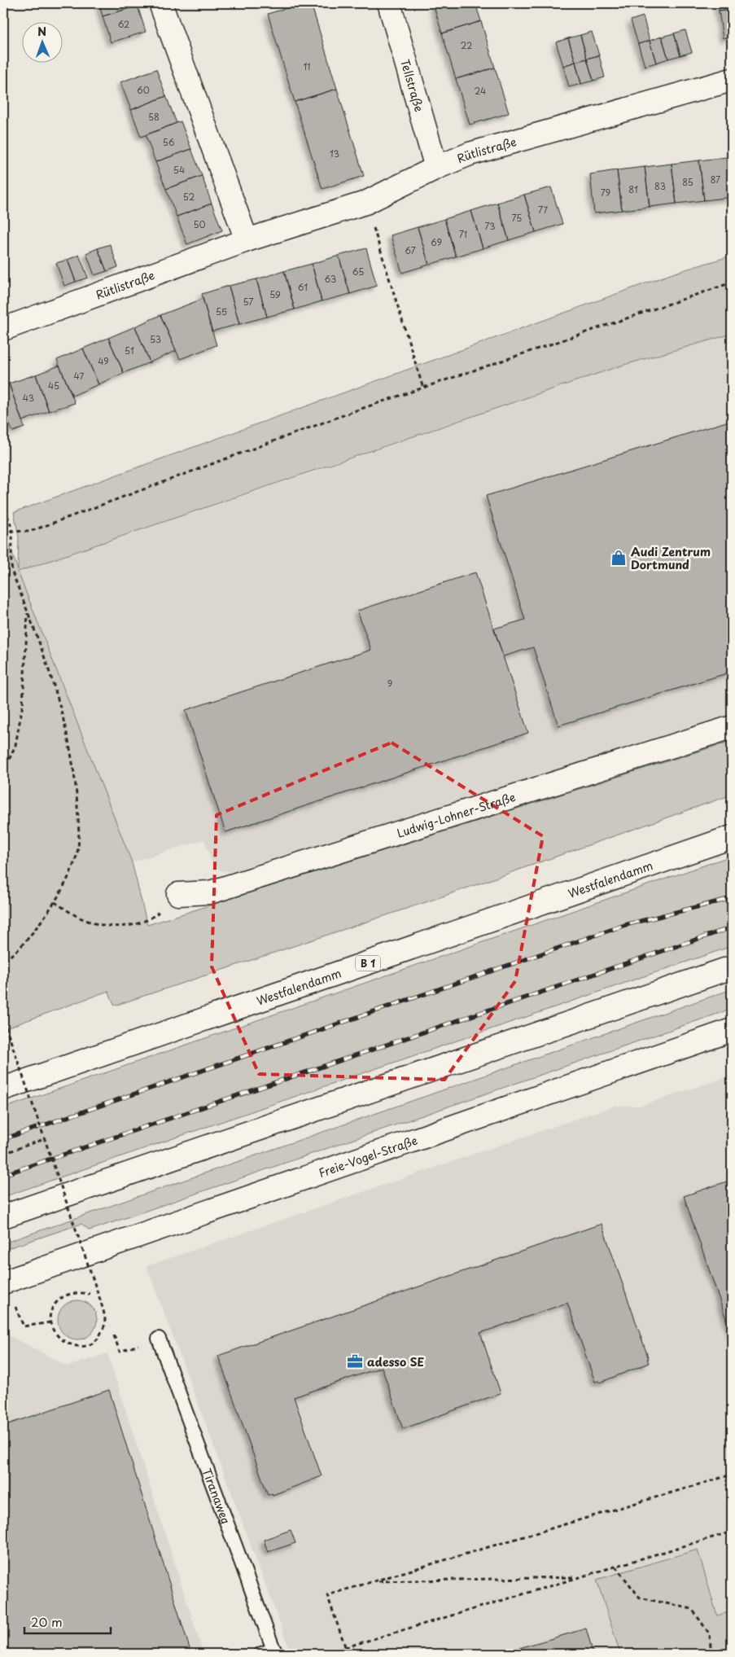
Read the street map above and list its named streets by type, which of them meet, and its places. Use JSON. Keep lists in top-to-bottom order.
{
  "streets": {
    "main road": [
      "Tellstraße",
      "Rütlistraße",
      "Ludwig-Lohner-Straße",
      "Westfalendamm",
      "B 1",
      "Freie-Vogel-Straße"
    ],
    "lane": ["Tiranaweg"]
  },
  "crossings": [
    ["Tellstraße", "Rütlistraße"]
  ],
  "places": {
    "shop": ["Audi Zentrum Dortmund"],
    "office": ["adesso SE"]
  },
  "house_numbers": [
    "62",
    "22",
    "11",
    "60",
    "24",
    "58",
    "56",
    "13",
    "54",
    "87",
    "85",
    "83",
    "81",
    "79",
    "52",
    "77",
    "75",
    "50",
    "73",
    "71",
    "69",
    "67",
    "65",
    "63",
    "61",
    "59",
    "57",
    "55",
    "53",
    "51",
    "49",
    "47",
    "45",
    "43",
    "9"
  ],
  "scale_bar": "20 m",
  "north": "top"
}
